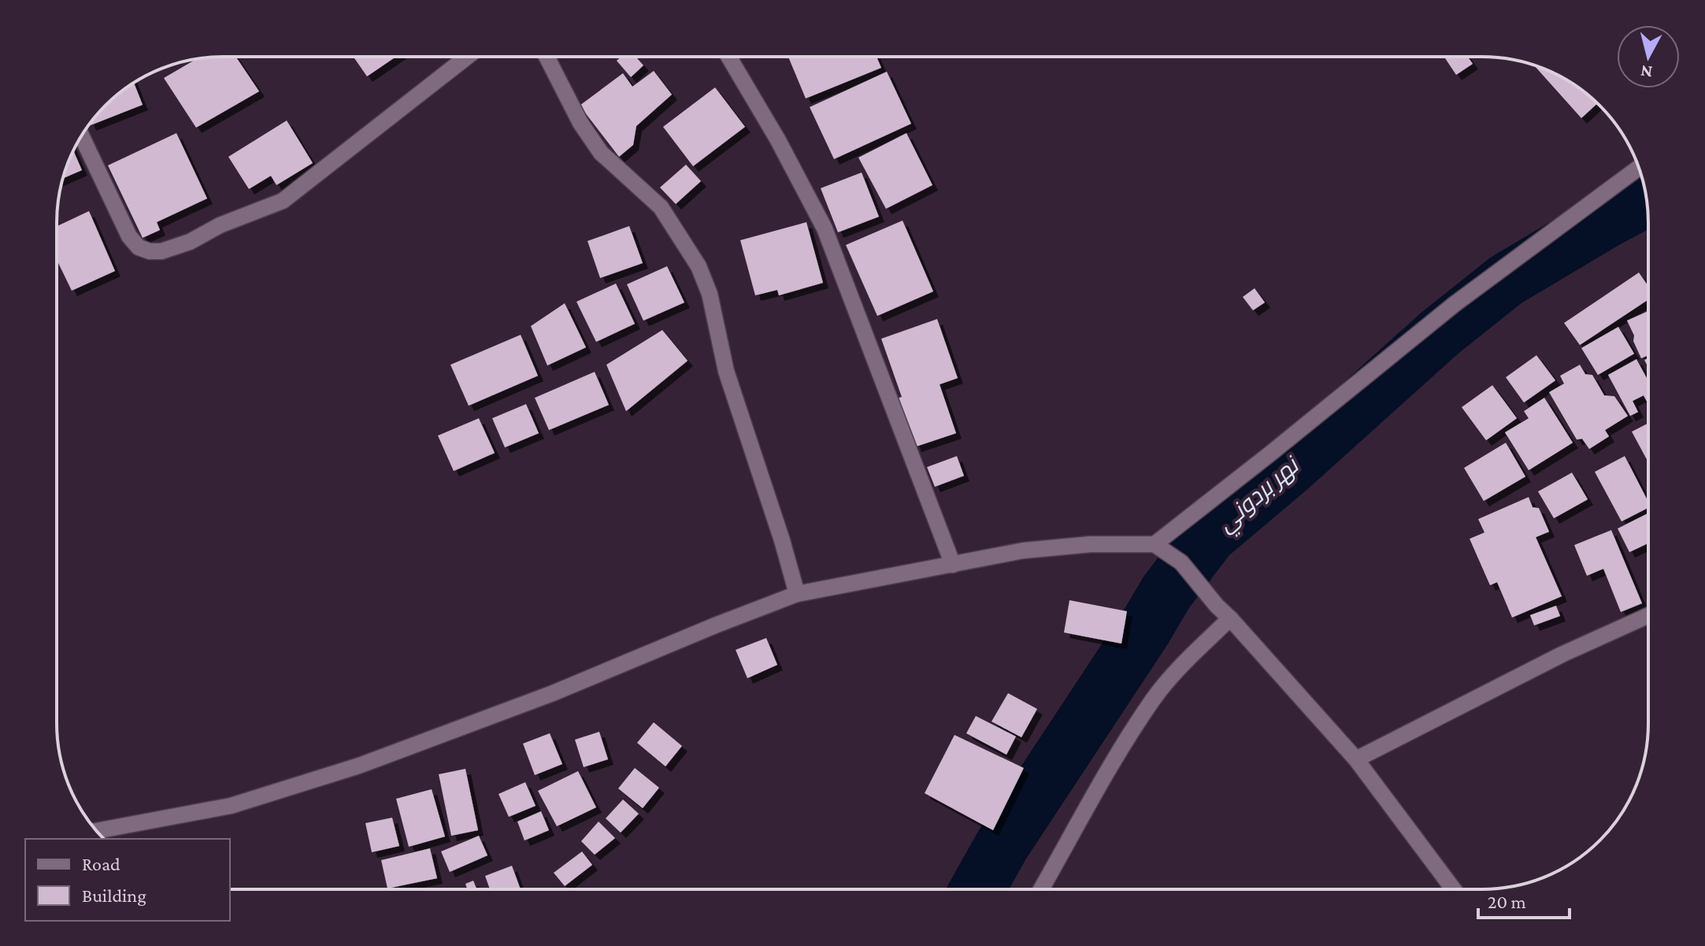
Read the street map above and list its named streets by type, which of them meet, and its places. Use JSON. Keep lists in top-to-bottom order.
{
  "water": ["نهر بردوني"],
  "legend": ["Road", "Building"],
  "scale_bar": "20 m",
  "north": "bottom"
}
